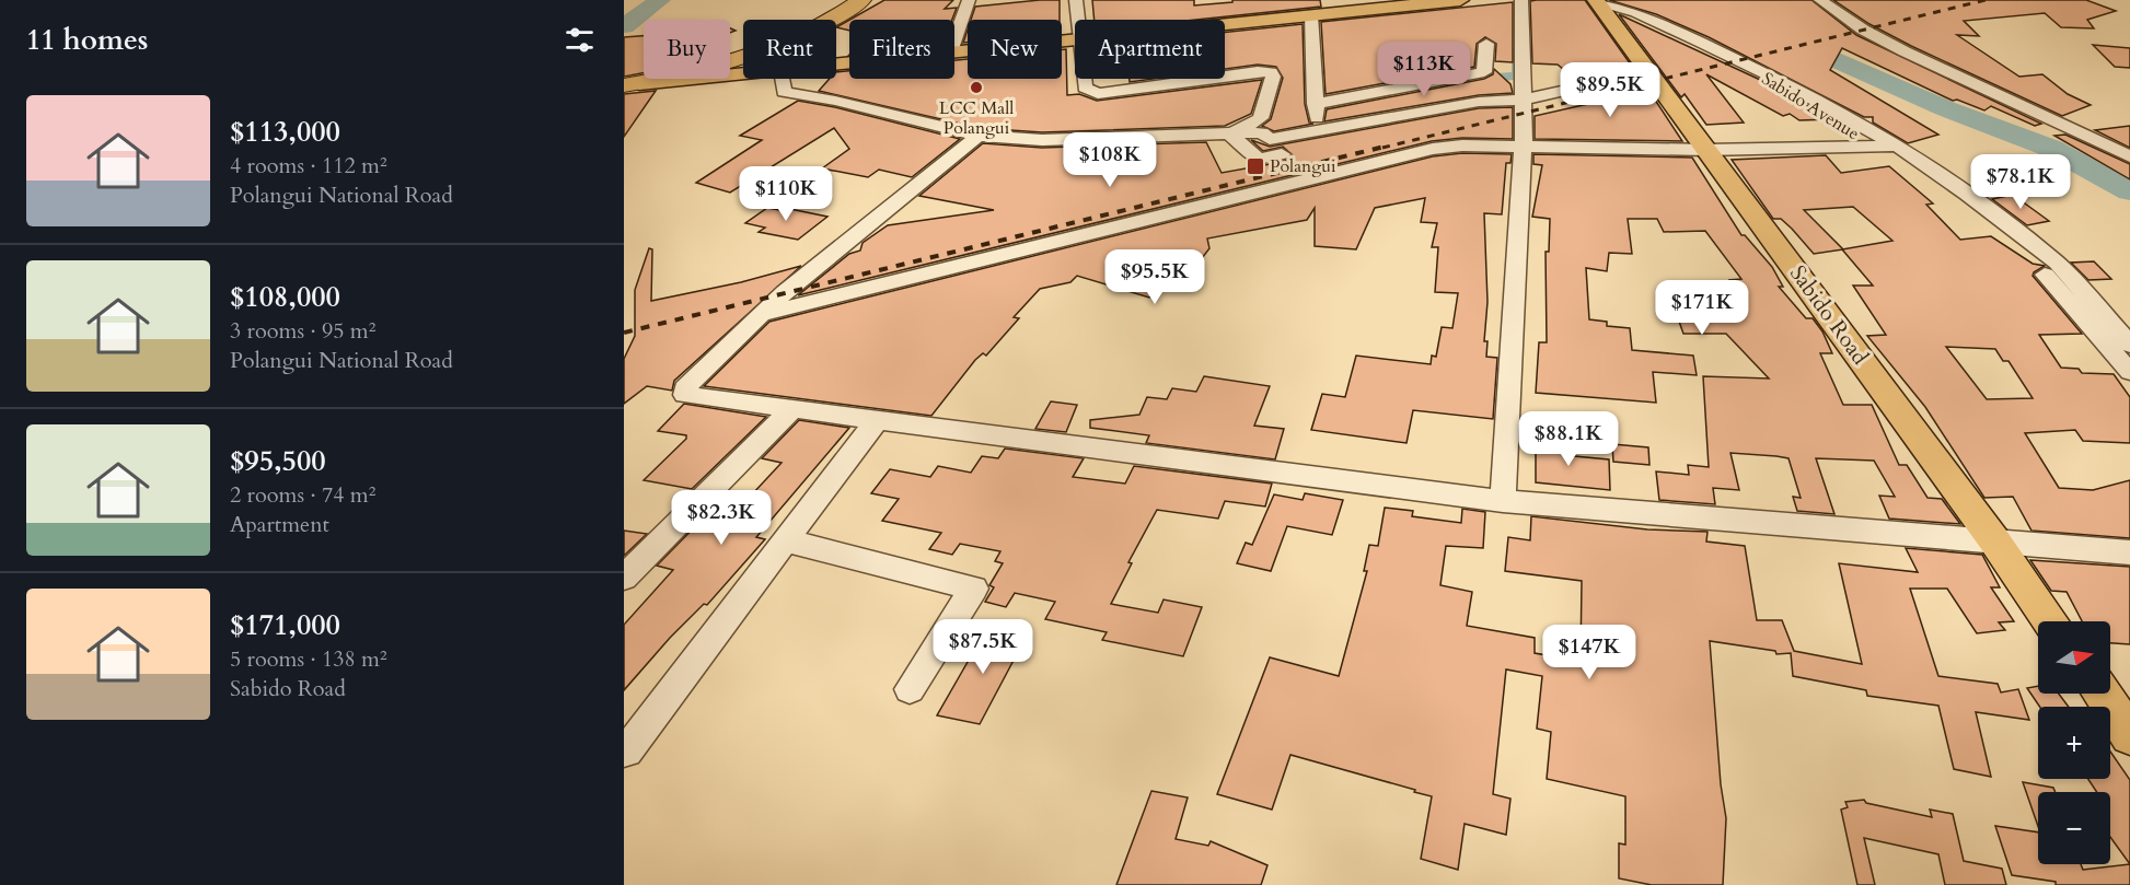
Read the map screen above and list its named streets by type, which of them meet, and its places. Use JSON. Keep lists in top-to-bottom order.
{
  "streets": {
    "main road": ["Sabido Road"],
    "street": ["Sabido Avenue"]
  },
  "crossings": [
    ["Sabido Avenue", "Sabido Road"]
  ],
  "places": {
    "other": ["LCC Mall Polangui"],
    "transit": ["Polangui"]
  },
  "north": "right",
  "page": {
    "heading": "11 homes",
    "chip": [
      "Buy",
      "Rent",
      "Filters",
      "New",
      "Apartment"
    ],
    "price": [
      "$113K",
      "$89.5K",
      "$108K",
      "$78.1K",
      "$110K",
      "$95.5K",
      "$171K",
      "$88.1K",
      "$82.3K",
      "$87.5K",
      "$147K"
    ],
    "list": [
      {
        "name": "$113,000",
        "note": "4 rooms · 112 m² · Polangui National Road"
      },
      {
        "name": "$108,000",
        "note": "3 rooms · 95 m² · Polangui National Road"
      },
      {
        "name": "$95,500",
        "note": "2 rooms · 74 m² · Apartment"
      },
      {
        "name": "$171,000",
        "note": "5 rooms · 138 m² · Sabido Road"
      }
    ],
    "map_buttons": ["+", "−"]
  }
}
